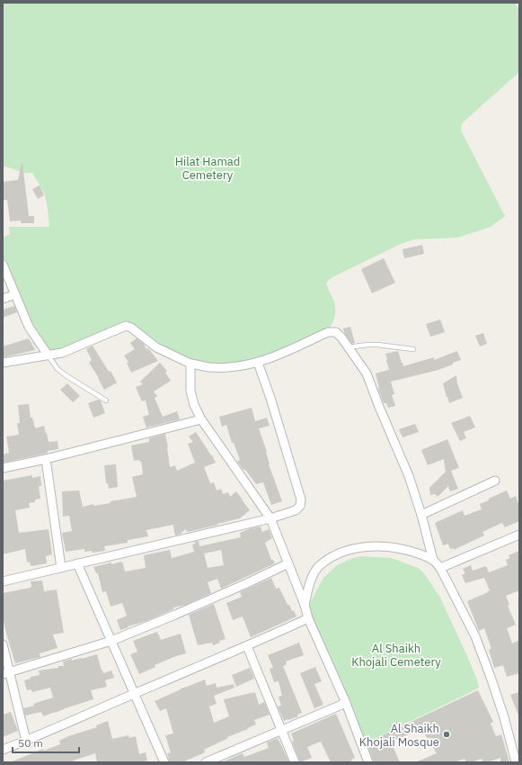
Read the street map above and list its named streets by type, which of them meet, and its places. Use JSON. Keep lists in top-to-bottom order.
{
  "parks": ["Hilat Hamad Cemetery", "Al Shaikh Khojali Cemetery"],
  "places": ["Al Shaikh Khojali Mosque"],
  "scale_bar": "50 m"
}
